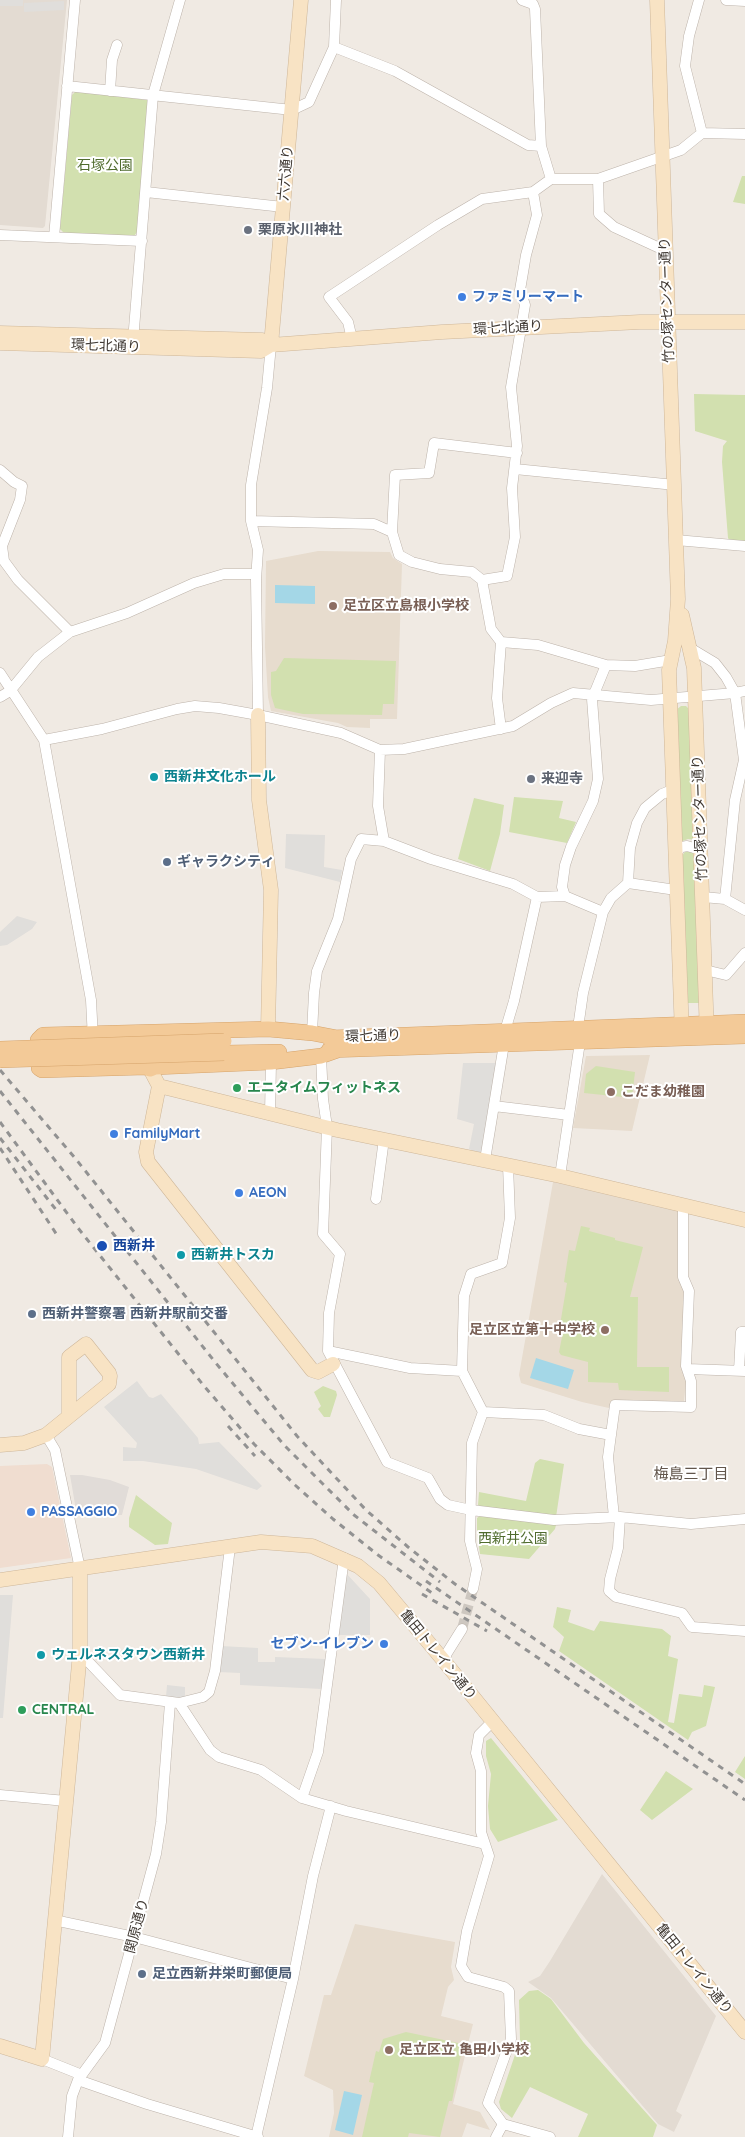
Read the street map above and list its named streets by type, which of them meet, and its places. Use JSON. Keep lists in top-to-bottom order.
{
  "streets": {
    "main road": ["環七通り"],
    "street": [
      "六六通り",
      "竹の塚センター通り",
      "環七北通り",
      "亀田トレイン通り",
      "関原通り"
    ]
  },
  "crossings": [
    ["六六通り", "環七北通り"],
    ["竹の塚センター通り", "環七北通り"],
    ["竹の塚センター通り", "環七通り"]
  ],
  "districts": ["梅島三丁目"],
  "parks": ["石塚公園", "西新井公園"],
  "places": [
    "栗原氷川神社",
    "ファミリーマート",
    "足立区立島根小学校",
    "西新井文化ホール",
    "来迎寺",
    "ギャラクシティ",
    "エニタイムフィットネス",
    "こだま幼稚園",
    "FamilyMart",
    "AEON",
    "西新井",
    "西新井トスカ",
    "西新井警察署 西新井駅前交番",
    "足立区立第十中学校",
    "PASSAGGIO",
    "セブン-イレブン",
    "ウェルネスタウン西新井",
    "CENTRAL",
    "足立西新井栄町郵便局",
    "足立区立 亀田小学校"
  ]
}
